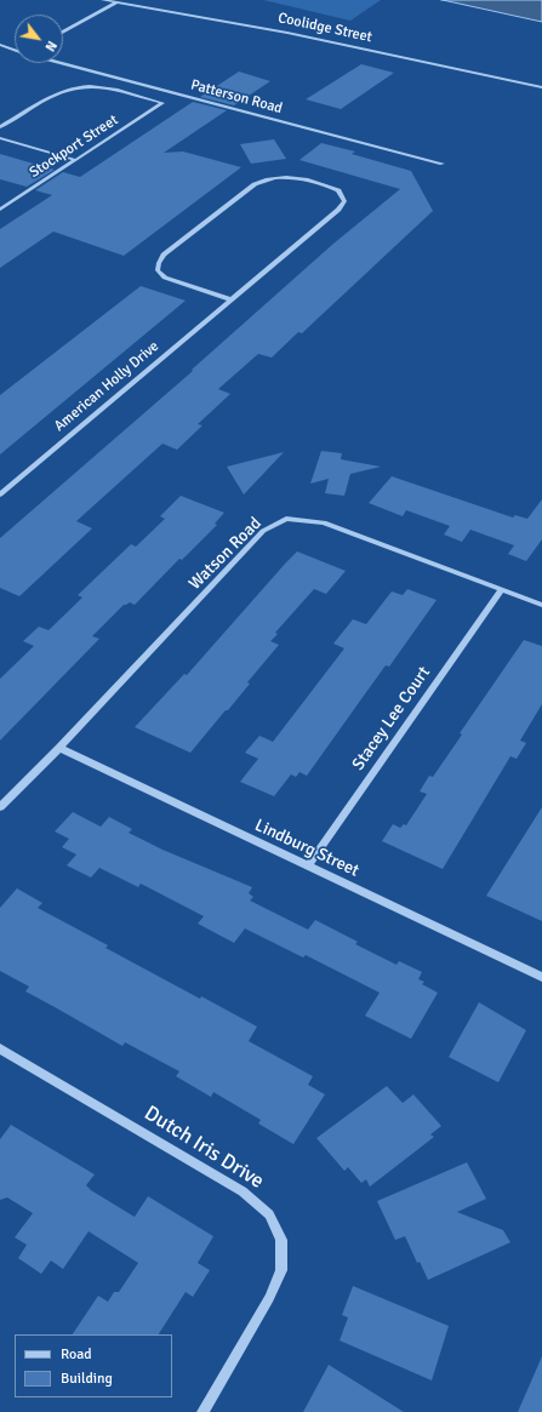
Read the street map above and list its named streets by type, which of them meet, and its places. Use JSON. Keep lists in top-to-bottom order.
{
  "streets": {
    "street": [
      "Coolidge Street",
      "Patterson Road",
      "Stockport Street",
      "American Holly Drive",
      "Watson Road",
      "Stacey Lee Court",
      "Lindburg Street",
      "Dutch Iris Drive"
    ]
  },
  "crossings": [
    ["Watson Road", "Stacey Lee Court"],
    ["Watson Road", "Lindburg Street"],
    ["Stacey Lee Court", "Lindburg Street"]
  ],
  "legend": ["Road", "Building"],
  "north": "bottom right"
}
